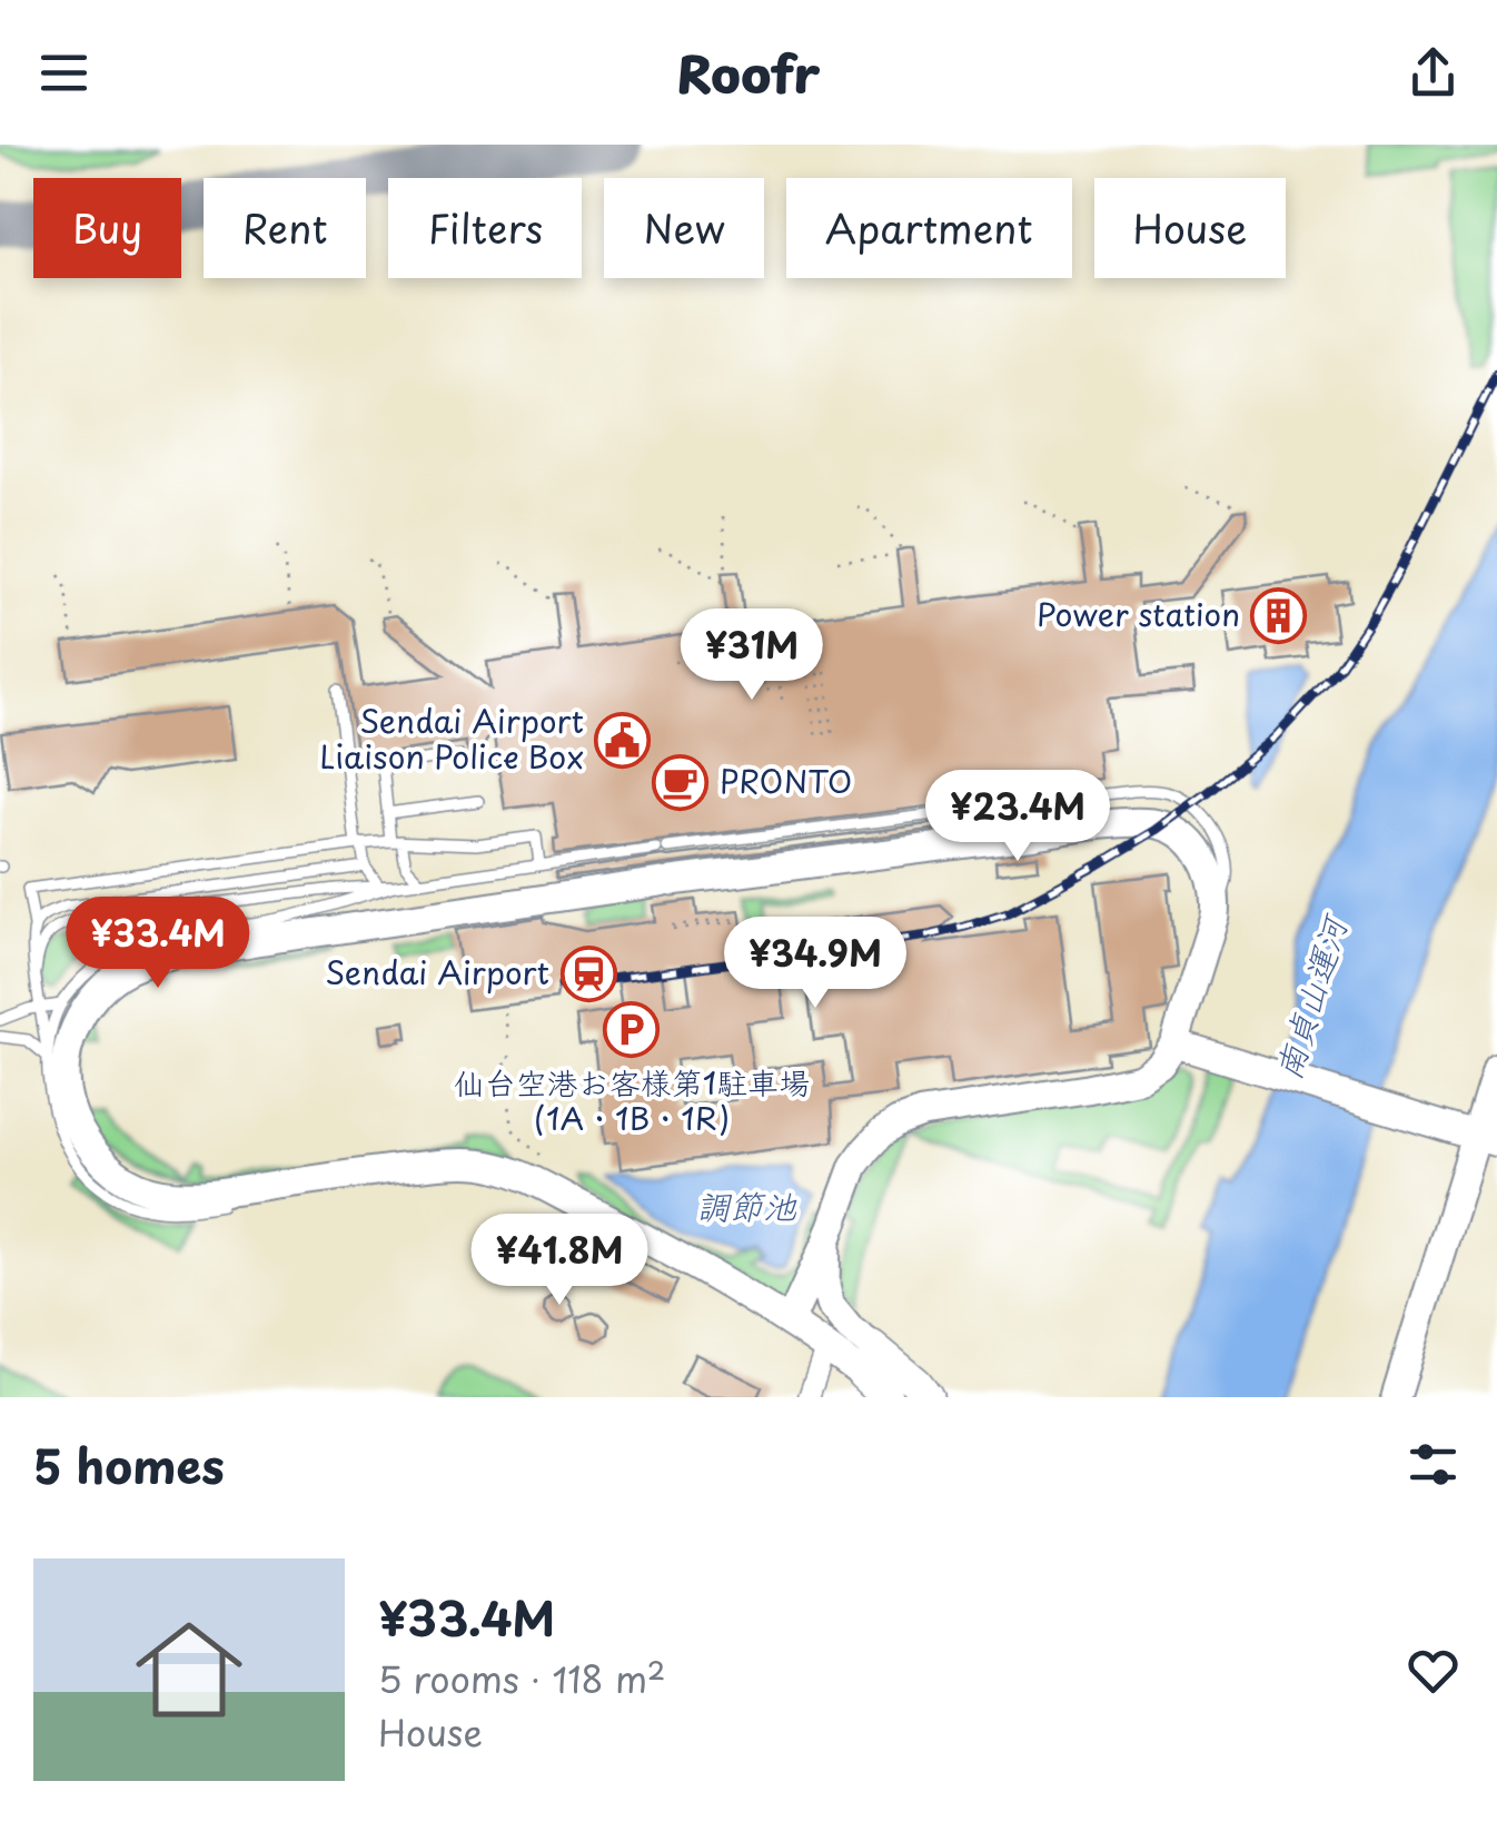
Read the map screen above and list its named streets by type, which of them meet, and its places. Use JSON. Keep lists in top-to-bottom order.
{
  "water": ["南貞山運河", "調節池"],
  "places": {
    "building": ["Power station"],
    "public building": ["Sendai Airport Liaison Police Box"],
    "cafe": ["PRONTO"],
    "station": ["Sendai Airport"],
    "parking": ["仙台空港お客様第1駐車場 (1A・1B・1R)"]
  },
  "page": {
    "header": "Roofr",
    "chip": [
      "Buy",
      "Rent",
      "Filters",
      "New",
      "Apartment",
      "House"
    ],
    "price": [
      "¥31M",
      "¥23.4M",
      "¥33.4M",
      "¥34.9M",
      "¥41.8M"
    ],
    "heading": "5 homes",
    "list": [
      {
        "name": "¥33.4M",
        "note": "5 rooms · 118 m² · House"
      }
    ]
  }
}
